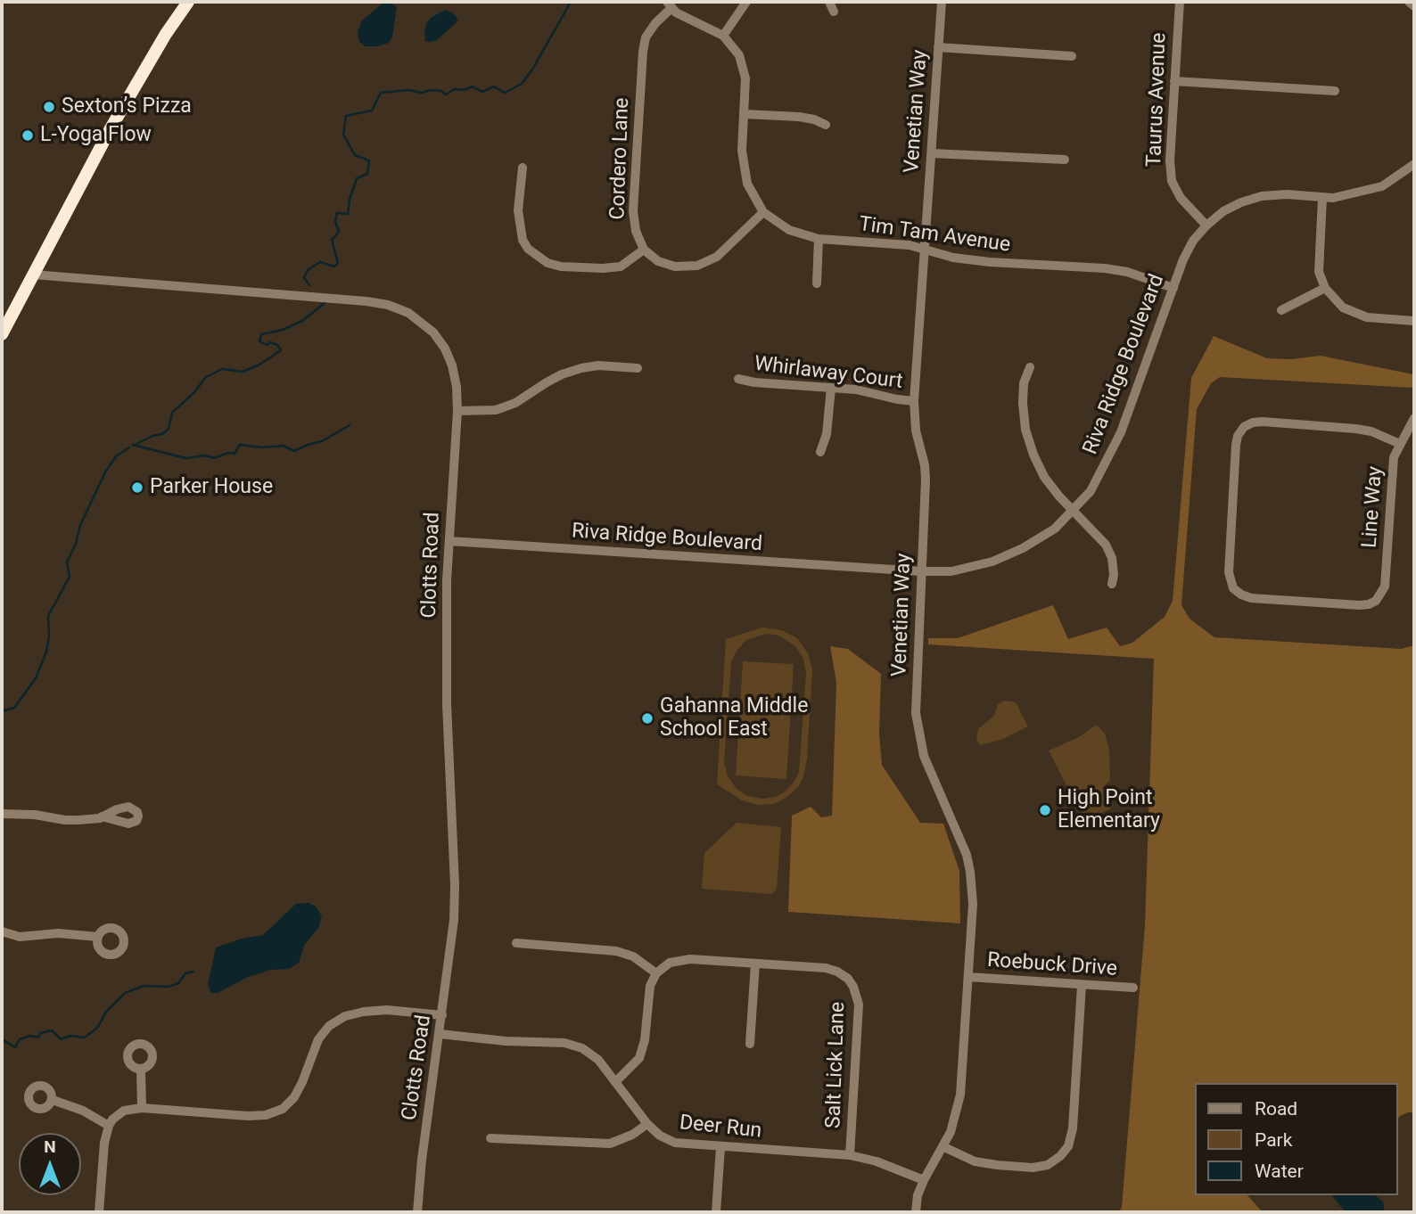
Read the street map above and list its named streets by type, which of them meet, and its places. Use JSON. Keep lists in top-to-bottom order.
{
  "streets": {
    "street": [
      "Taurus Avenue",
      "Venetian Way",
      "Cordero Lane",
      "Tim Tam Avenue",
      "Riva Ridge Boulevard",
      "Whirlaway Court",
      "Line Way",
      "Clotts Road",
      "Roebuck Drive",
      "Salt Lick Lane",
      "Deer Run"
    ]
  },
  "crossings": [
    ["Taurus Avenue", "Riva Ridge Boulevard"],
    ["Venetian Way", "Tim Tam Avenue"],
    ["Venetian Way", "Riva Ridge Boulevard"],
    ["Venetian Way", "Whirlaway Court"],
    ["Venetian Way", "Roebuck Drive"],
    ["Venetian Way", "Deer Run"],
    ["Tim Tam Avenue", "Riva Ridge Boulevard"],
    ["Riva Ridge Boulevard", "Clotts Road"],
    ["Clotts Road", "Deer Run"],
    ["Salt Lick Lane", "Deer Run"]
  ],
  "places": [
    "Sexton’s Pizza",
    "L-Yoga Flow",
    "Parker House",
    "Gahanna Middle School East",
    "High Point Elementary"
  ],
  "legend": ["Road", "Park", "Water"],
  "north": "top"
}
